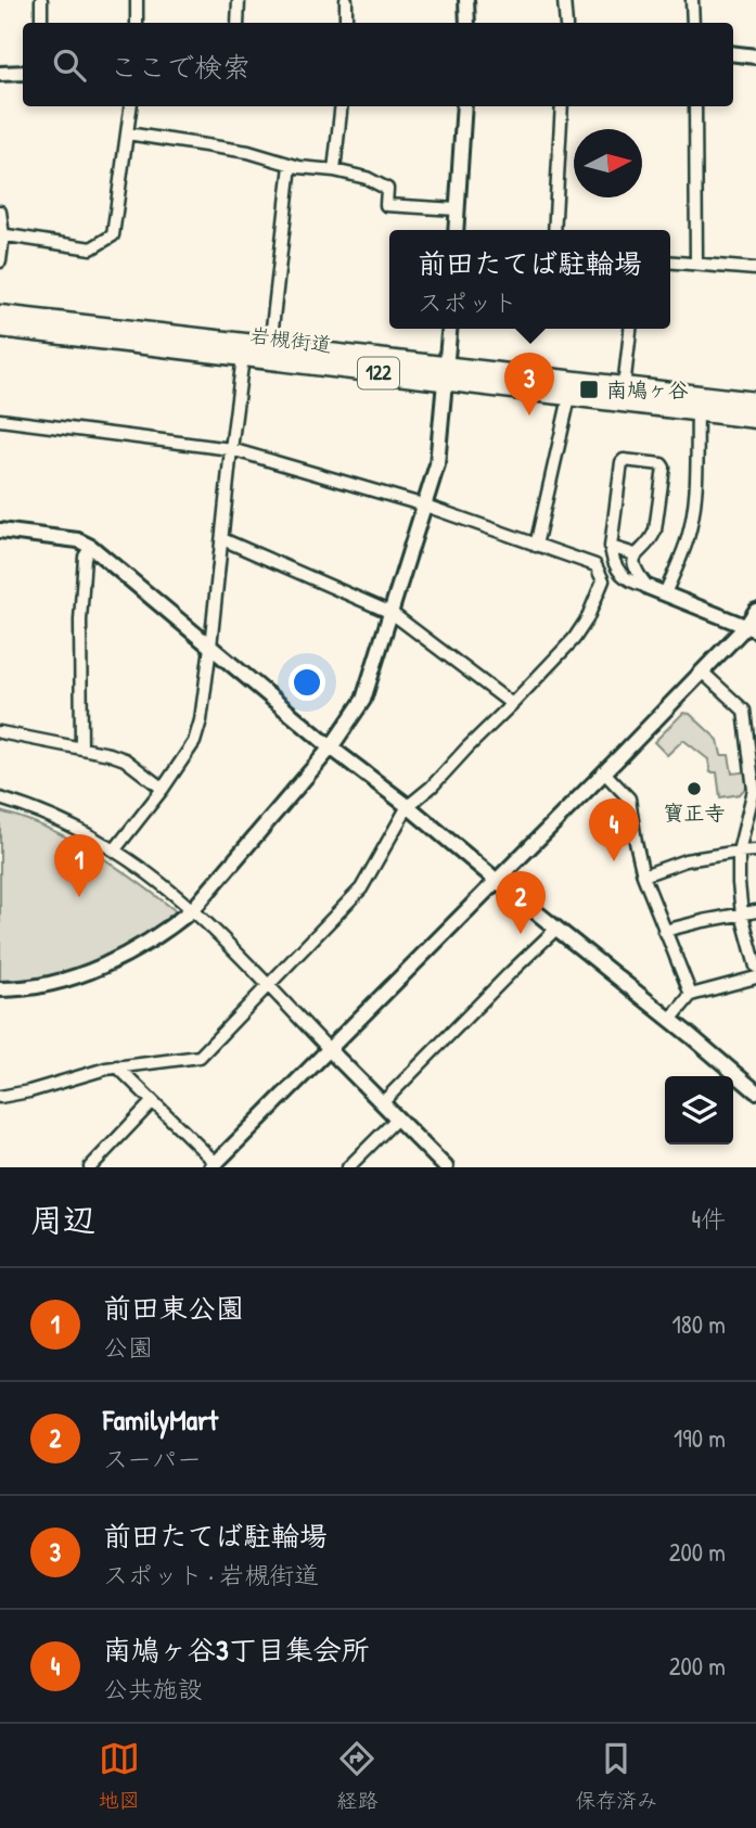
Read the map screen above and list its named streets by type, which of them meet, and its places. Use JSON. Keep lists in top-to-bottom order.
{
  "streets": {
    "highway": ["岩槻街道", "122"]
  },
  "places": {
    "transit": ["南鳩ヶ谷"],
    "other": ["寶正寺"]
  },
  "north": "right",
  "page": {
    "search": "ここで検索",
    "popup": ["前田たてば駐輪場", "スポット"],
    "pins": [
      "3",
      "4",
      "1",
      "2"
    ],
    "heading": ["周辺", "4件"],
    "list": [
      {
        "mark": "1",
        "name": "前田東公園",
        "note": "公園",
        "value": "180 m"
      },
      {
        "mark": "2",
        "name": "FamilyMart",
        "note": "スーパー",
        "value": "190 m"
      },
      {
        "mark": "3",
        "name": "前田たてば駐輪場",
        "note": "スポット · 岩槻街道",
        "value": "200 m"
      },
      {
        "mark": "4",
        "name": "南鳩ヶ谷3丁目集会所",
        "note": "公共施設",
        "value": "200 m"
      }
    ],
    "nav": ["地図", "経路", "保存済み"]
  }
}
